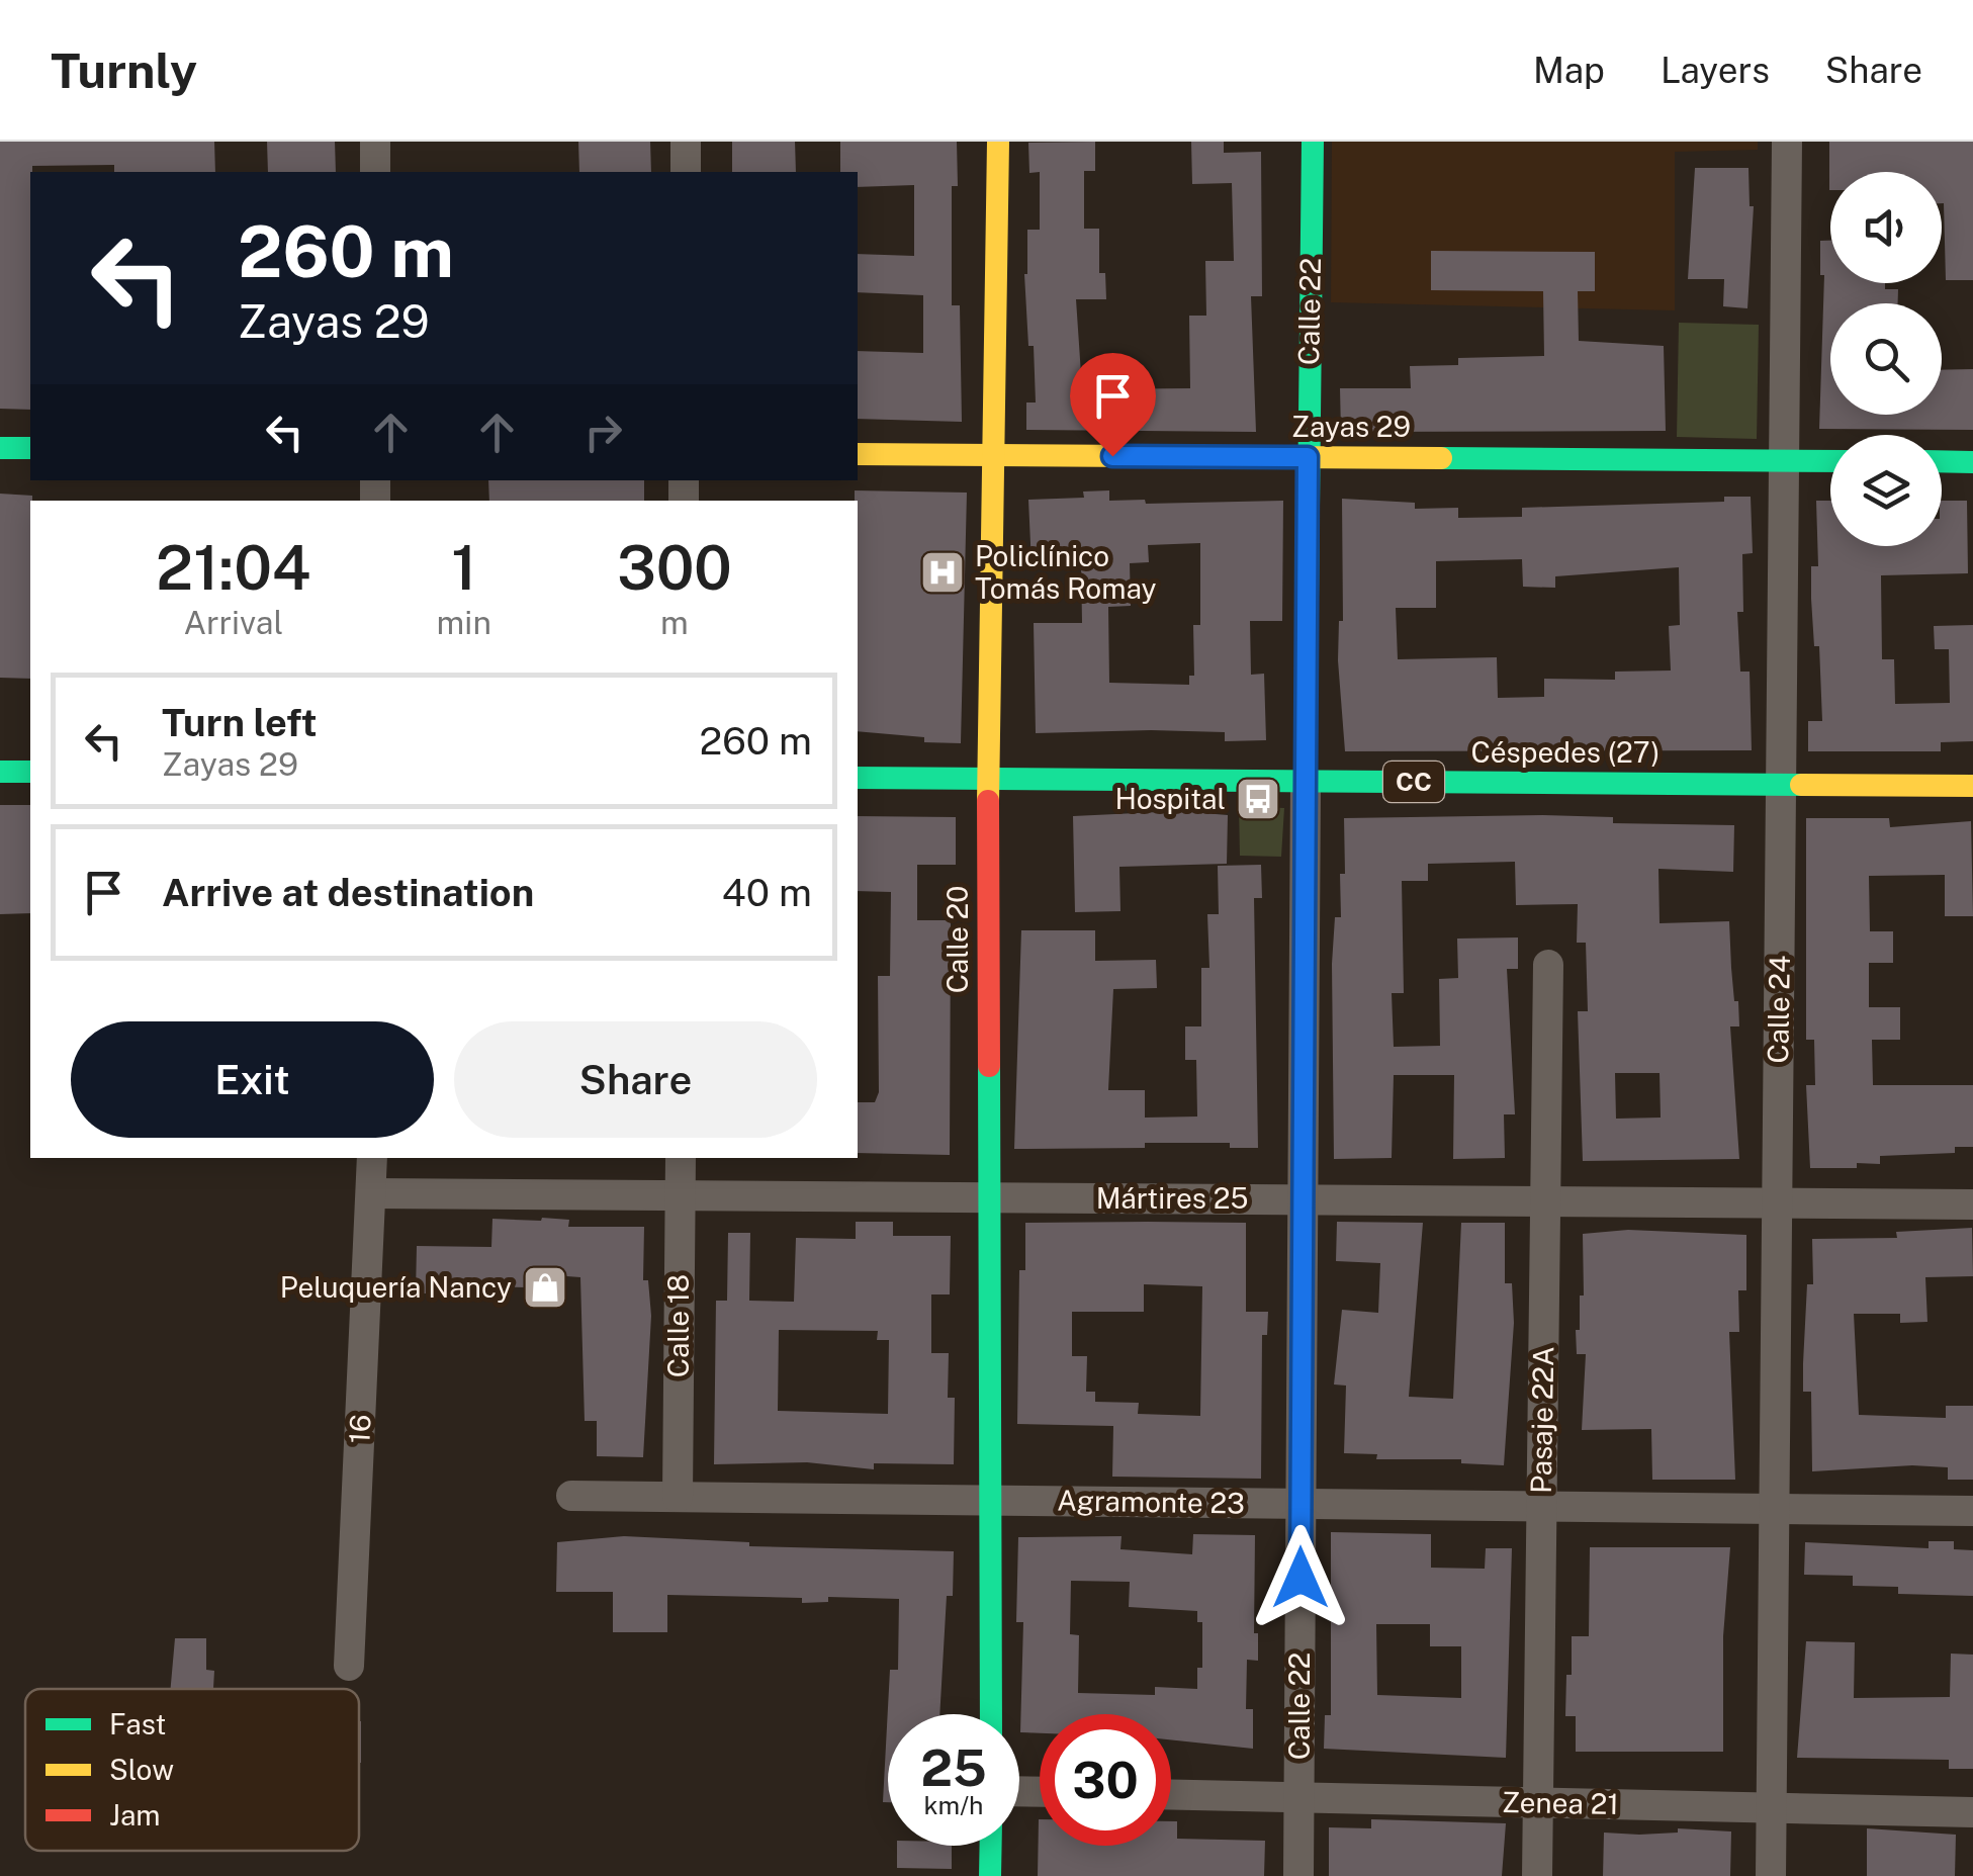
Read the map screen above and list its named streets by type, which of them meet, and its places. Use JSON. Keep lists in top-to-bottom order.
{
  "streets": {
    "street": [
      "Calle 22",
      "Zayas 29",
      "Céspedes (27)",
      "CC",
      "Calle 20",
      "Calle 24",
      "Mártires 25",
      "Calle 18",
      "Pasaje 22A",
      "16",
      "Agramonte 23",
      "Zenea 21"
    ]
  },
  "crossings": [
    ["Calle 22", "Zayas 29"],
    ["Calle 22", "Céspedes (27)"],
    ["Calle 22", "Mártires 25"],
    ["Calle 22", "Agramonte 23"],
    ["Calle 22", "Zenea 21"],
    ["Zayas 29", "Calle 20"],
    ["Zayas 29", "Calle 24"],
    ["Céspedes (27)", "Calle 20"],
    ["Céspedes (27)", "Calle 24"],
    ["Calle 20", "Mártires 25"],
    ["Calle 20", "Agramonte 23"],
    ["Calle 24", "Mártires 25"],
    ["Calle 24", "Agramonte 23"],
    ["Calle 24", "Zenea 21"],
    ["Mártires 25", "Calle 18"],
    ["Mártires 25", "Pasaje 22A"],
    ["Mártires 25", "16"],
    ["Calle 18", "Agramonte 23"],
    ["Pasaje 22A", "Agramonte 23"],
    ["Pasaje 22A", "Zenea 21"]
  ],
  "places": {
    "hospital": ["Policlínico Tomás Romay"],
    "bus stop": ["Hospital"],
    "shop": ["Peluquería Nancy"]
  },
  "legend": ["Fast", "Slow", "Jam"],
  "page": {
    "header": "Turnly",
    "nav": ["Map", "Layers", "Share"],
    "turn": ["260 m", "Zayas 29"],
    "eta": [
      "21:04",
      "Arrival",
      "1",
      "min",
      "300",
      "m"
    ],
    "list": [
      {
        "name": "Turn left",
        "note": "Zayas 29",
        "value": "260 m"
      },
      {
        "name": "Arrive at destination",
        "value": "40 m"
      }
    ],
    "buttons": ["Exit", "Share"],
    "speed": "25 km/h",
    "limit": "30"
  }
}
